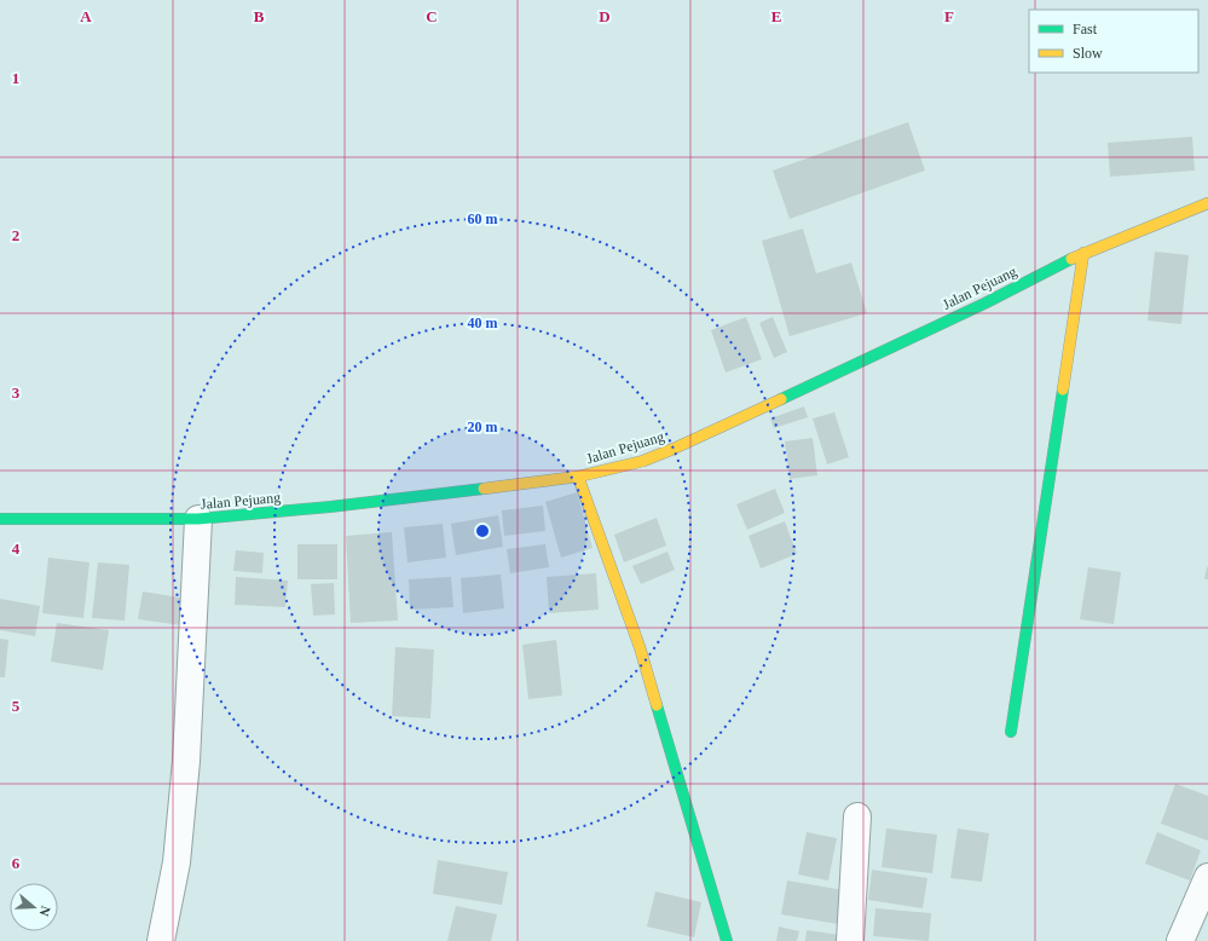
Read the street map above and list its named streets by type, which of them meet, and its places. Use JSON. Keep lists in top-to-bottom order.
{
  "streets": {
    "street": ["Jalan Pejuang"]
  },
  "legend": ["Fast", "Slow"],
  "north": "right",
  "grid": {
    "columns": [
      "A",
      "B",
      "C",
      "D",
      "E",
      "F"
    ],
    "rows": [
      "1",
      "2",
      "3",
      "4",
      "5",
      "6"
    ]
  },
  "rings": ["60 m", "40 m", "20 m"]
}
